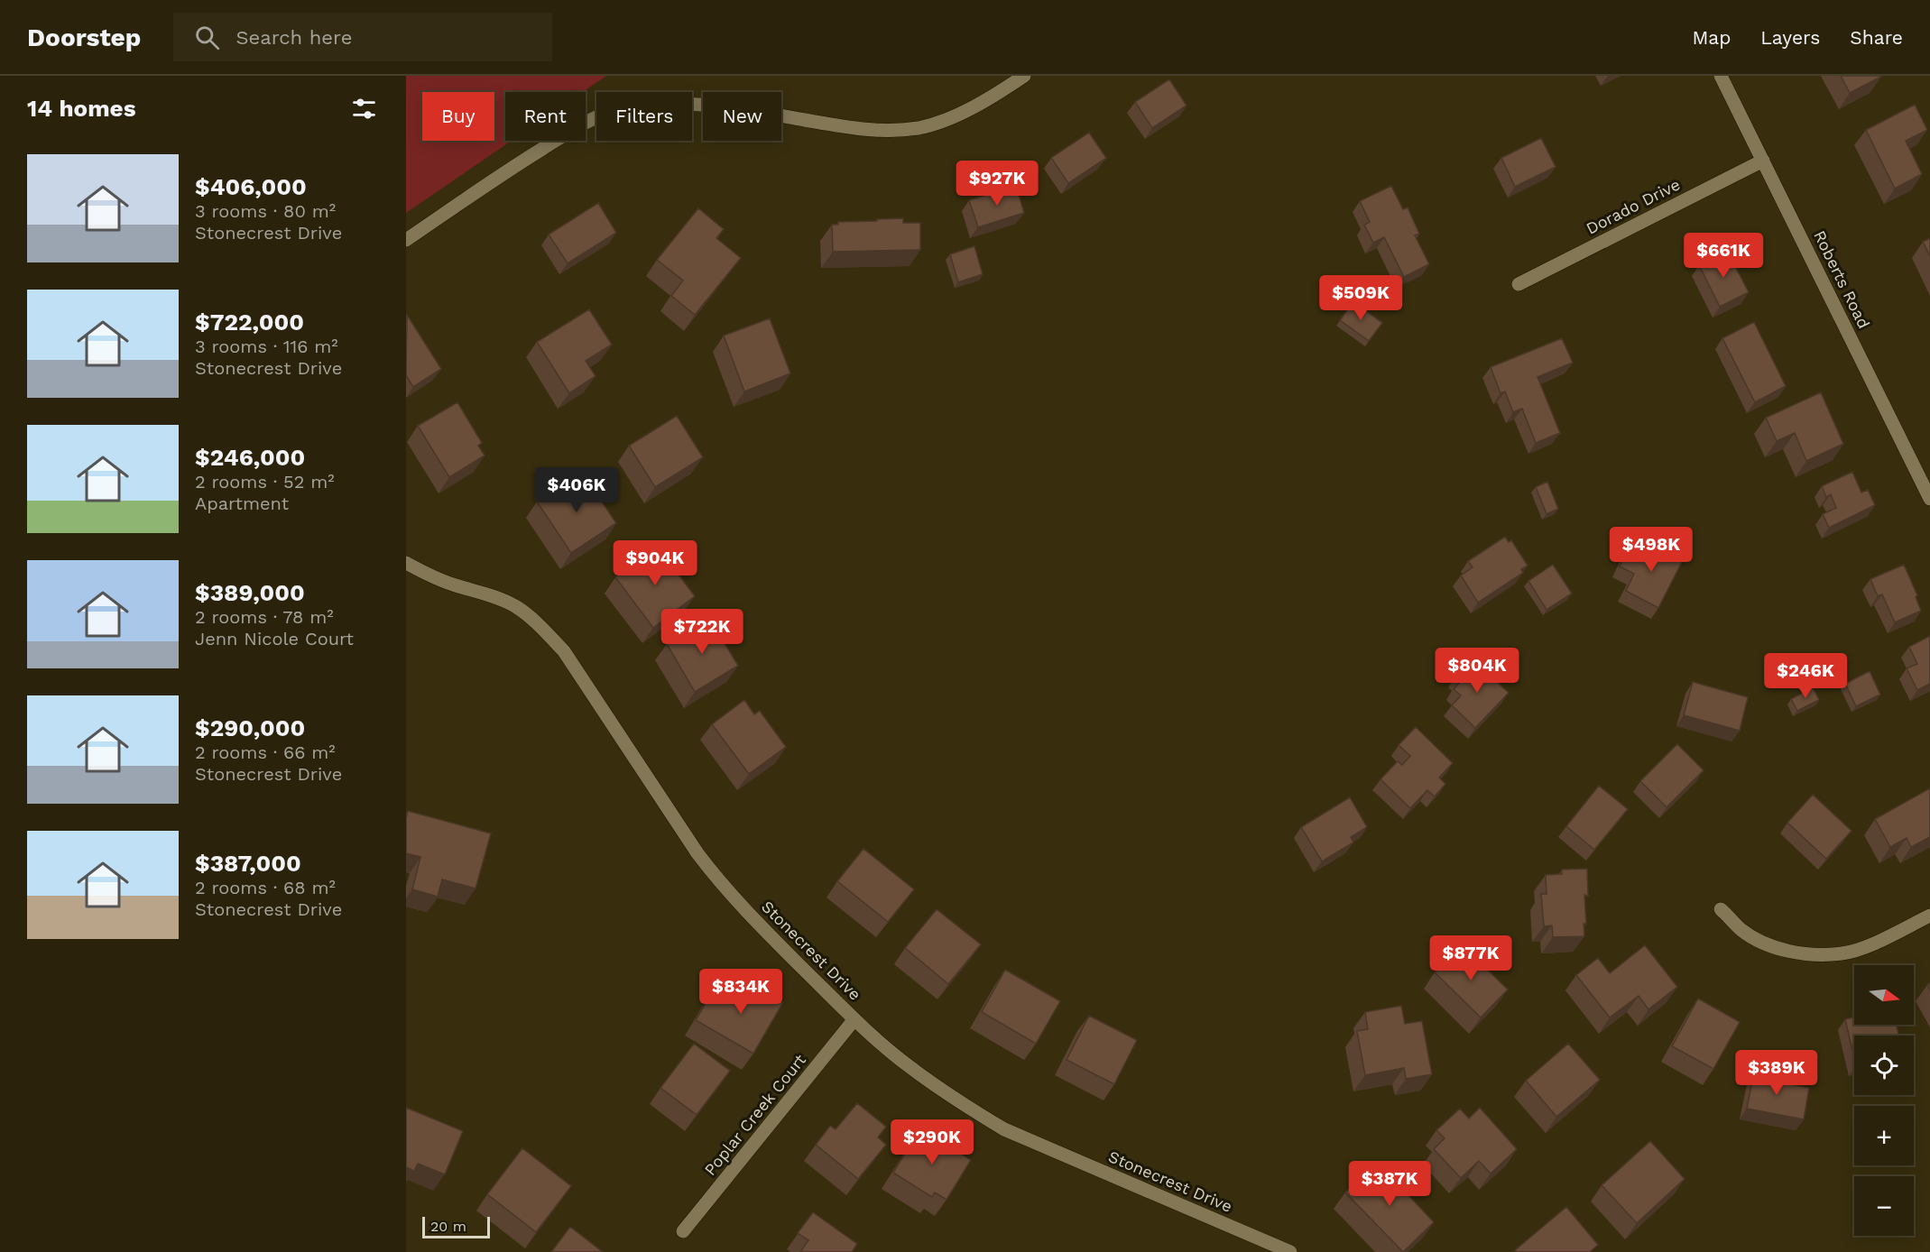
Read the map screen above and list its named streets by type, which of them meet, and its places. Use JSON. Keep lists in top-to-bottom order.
{
  "streets": {
    "street": [
      "Dorado Drive",
      "Roberts Road",
      "Stonecrest Drive",
      "Poplar Creek Court"
    ]
  },
  "crossings": [
    ["Dorado Drive", "Roberts Road"],
    ["Stonecrest Drive", "Poplar Creek Court"]
  ],
  "scale_bar": "20 m",
  "north": "right",
  "page": {
    "header": "Doorstep",
    "search": "Search here",
    "nav": ["Map", "Layers", "Share"],
    "heading": "14 homes",
    "chip": [
      "Buy",
      "Rent",
      "Filters",
      "New"
    ],
    "list": [
      {
        "name": "$406,000",
        "note": "3 rooms · 80 m² · Stonecrest Drive"
      },
      {
        "name": "$722,000",
        "note": "3 rooms · 116 m² · Stonecrest Drive"
      },
      {
        "name": "$246,000",
        "note": "2 rooms · 52 m² · Apartment"
      },
      {
        "name": "$389,000",
        "note": "2 rooms · 78 m² · Jenn Nicole Court"
      },
      {
        "name": "$290,000",
        "note": "2 rooms · 66 m² · Stonecrest Drive"
      },
      {
        "name": "$387,000",
        "note": "2 rooms · 68 m² · Stonecrest Drive"
      }
    ],
    "price": [
      "$927K",
      "$661K",
      "$509K",
      "$406K",
      "$498K",
      "$904K",
      "$722K",
      "$804K",
      "$246K",
      "$877K",
      "$834K",
      "$389K",
      "$290K",
      "$387K"
    ],
    "map_buttons": ["+", "−"],
    "scale": "20 m"
  }
}
